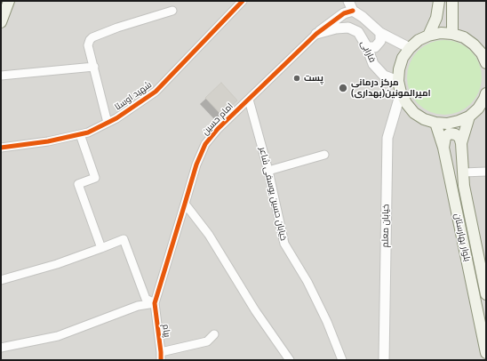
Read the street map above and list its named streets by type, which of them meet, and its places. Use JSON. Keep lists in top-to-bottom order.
{
  "streets": {
    "main road": ["بلوار بهارستان"],
    "street": [
      "فارابی",
      "شهید اوستا",
      "امام حسین",
      "خیابان حسین یوسفی شاعر",
      "خیابان معلم",
      "پیام"
    ]
  },
  "crossings": [
    ["فارابی", "امام حسین"],
    ["امام حسین", "خیابان حسین یوسفی شاعر"],
    ["امام حسین", "پیام"]
  ],
  "places": ["پست", "مرکز درمانی امیرالمونین(بهداری)"]
}
